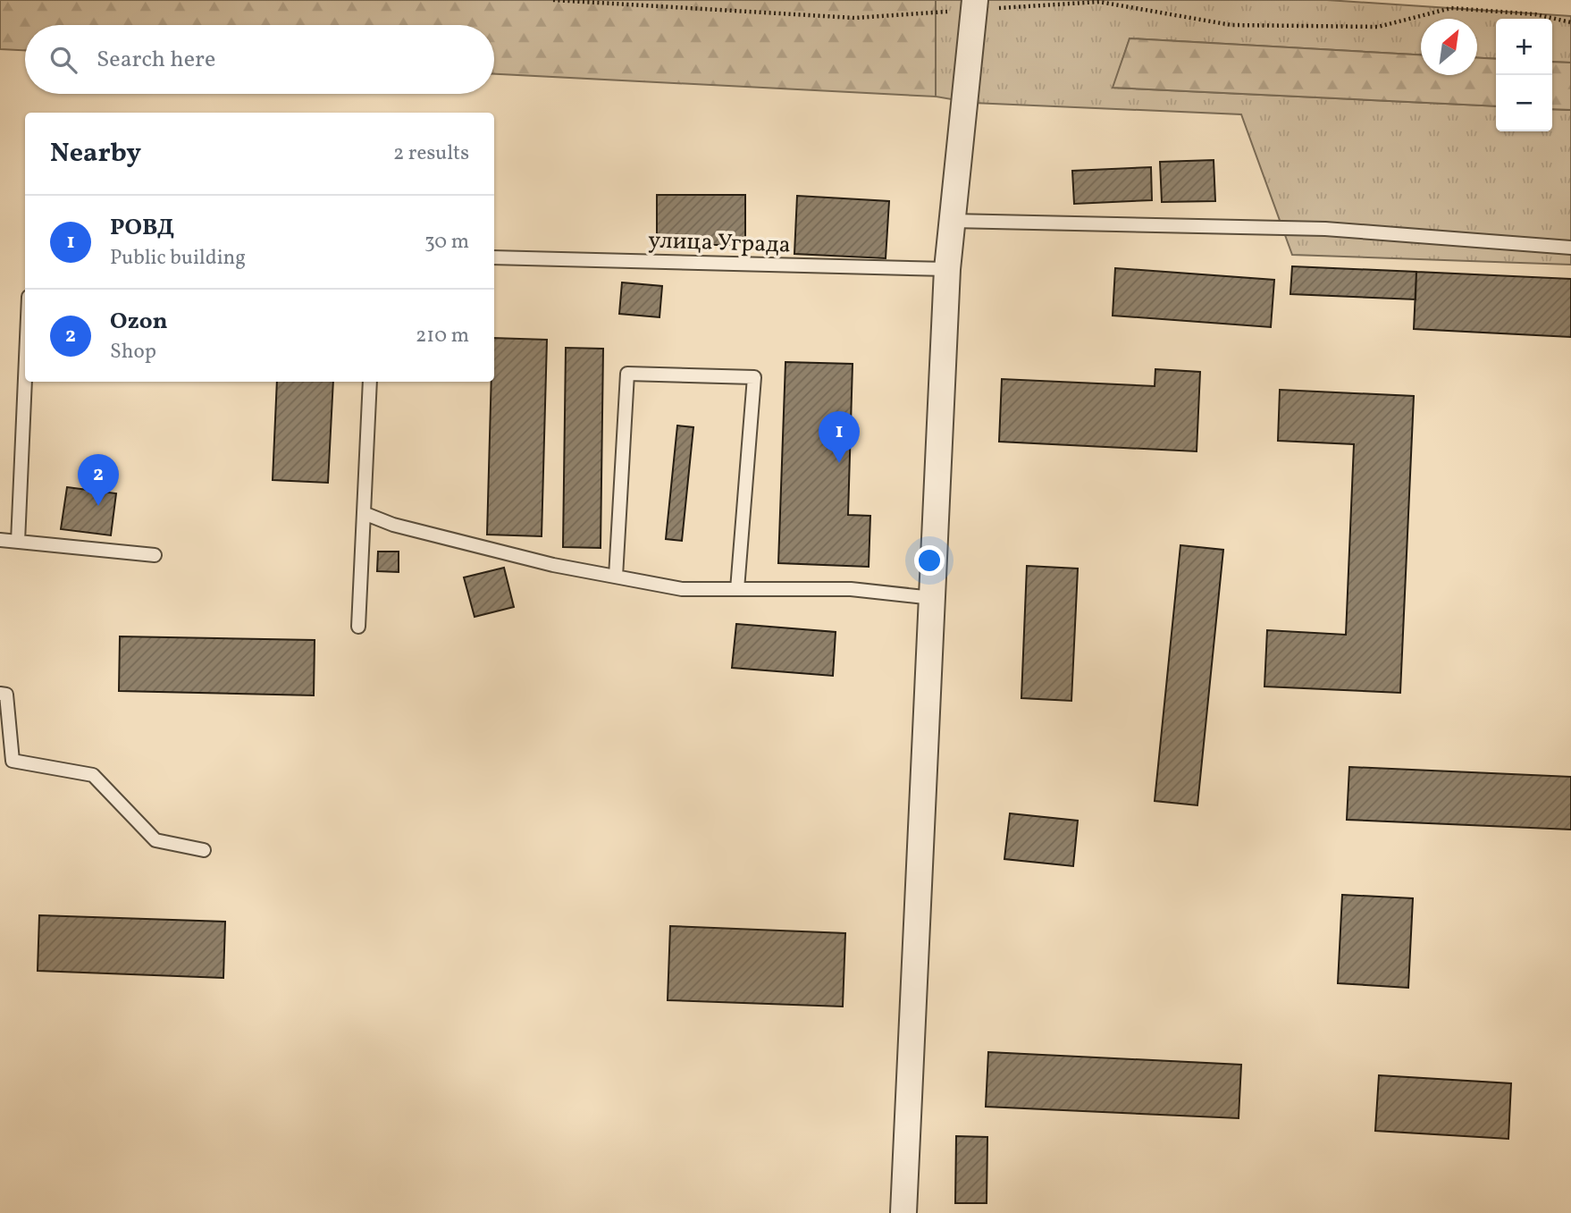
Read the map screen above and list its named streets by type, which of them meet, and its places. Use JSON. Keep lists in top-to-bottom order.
{
  "streets": {
    "lane": ["улица Уграда"]
  },
  "north": "top right",
  "page": {
    "map_buttons": ["+", "−"],
    "search": "Search here",
    "heading": ["Nearby", "2 results"],
    "list": [
      {
        "mark": "1",
        "name": "РОВД",
        "note": "Public building",
        "value": "30 m"
      },
      {
        "mark": "2",
        "name": "Ozon",
        "note": "Shop",
        "value": "210 m"
      }
    ],
    "pins": ["1", "2"]
  }
}
